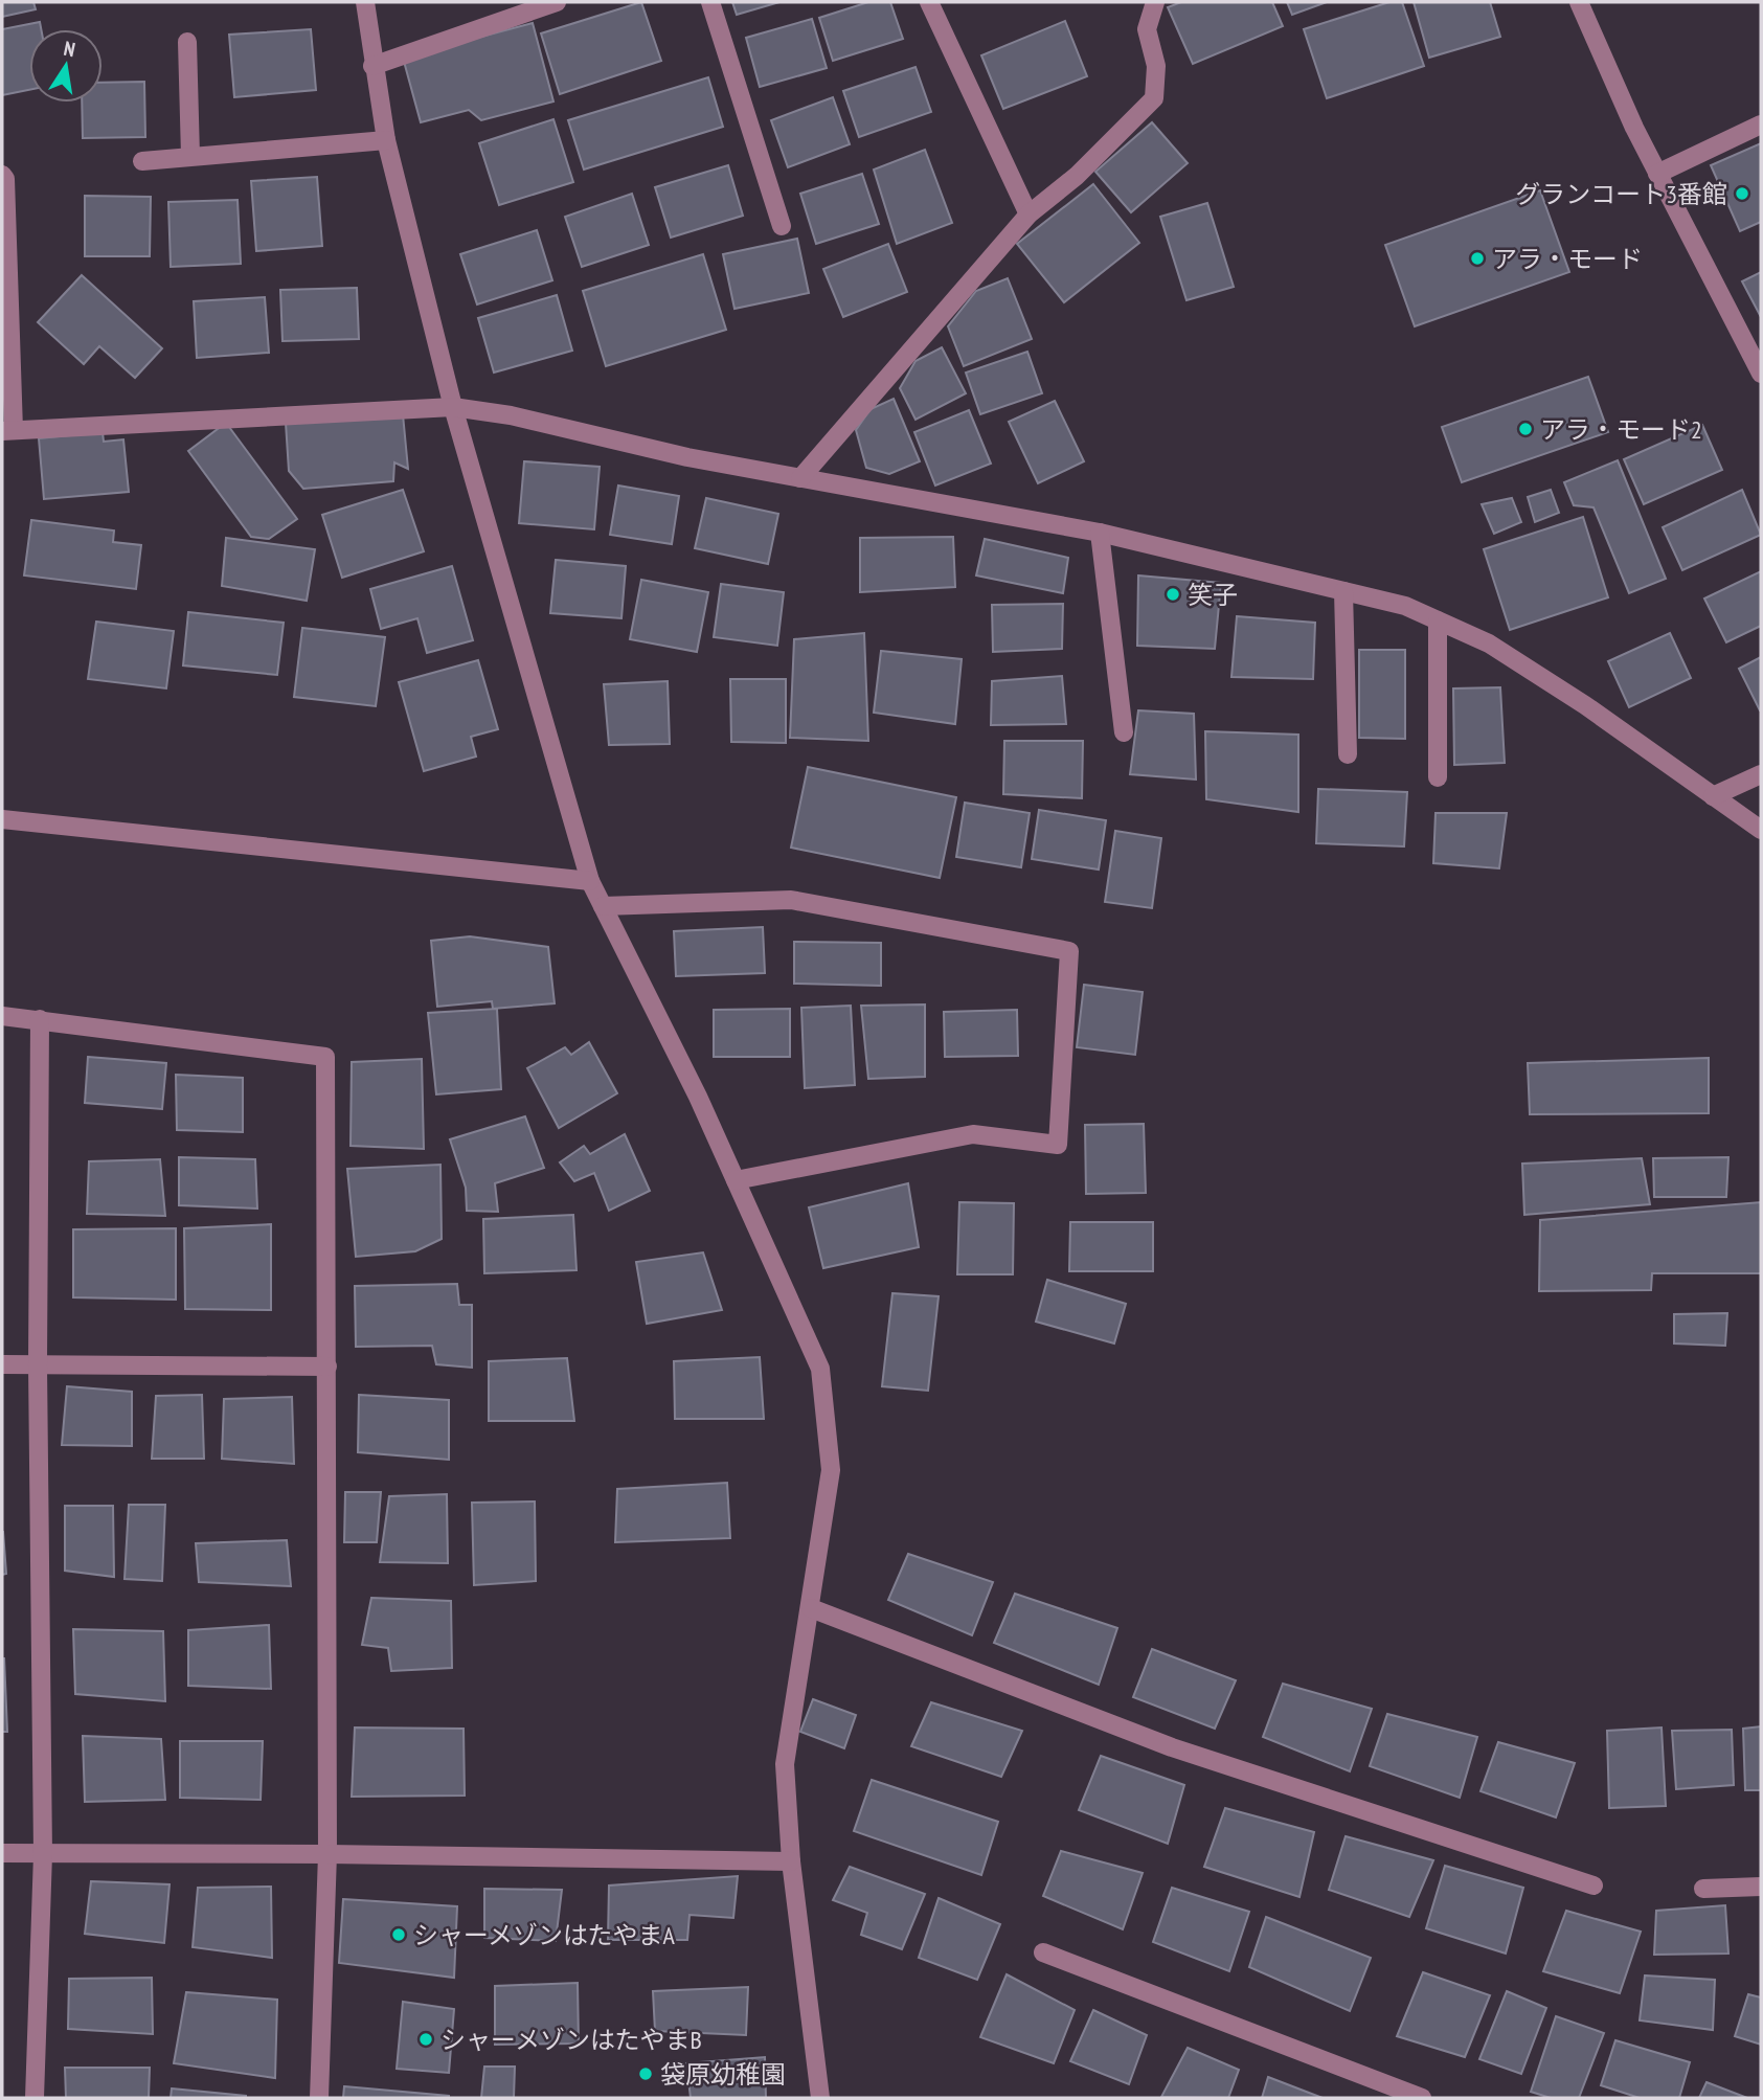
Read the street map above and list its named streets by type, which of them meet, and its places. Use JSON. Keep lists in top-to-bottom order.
{
  "places": [
    "グランコート3番館",
    "アラ・モード",
    "アラ・モード2",
    "笑子",
    "シャーメゾンはたやまA",
    "シャーメゾンはたやまB",
    "袋原幼稚園"
  ],
  "north": "top"
}
